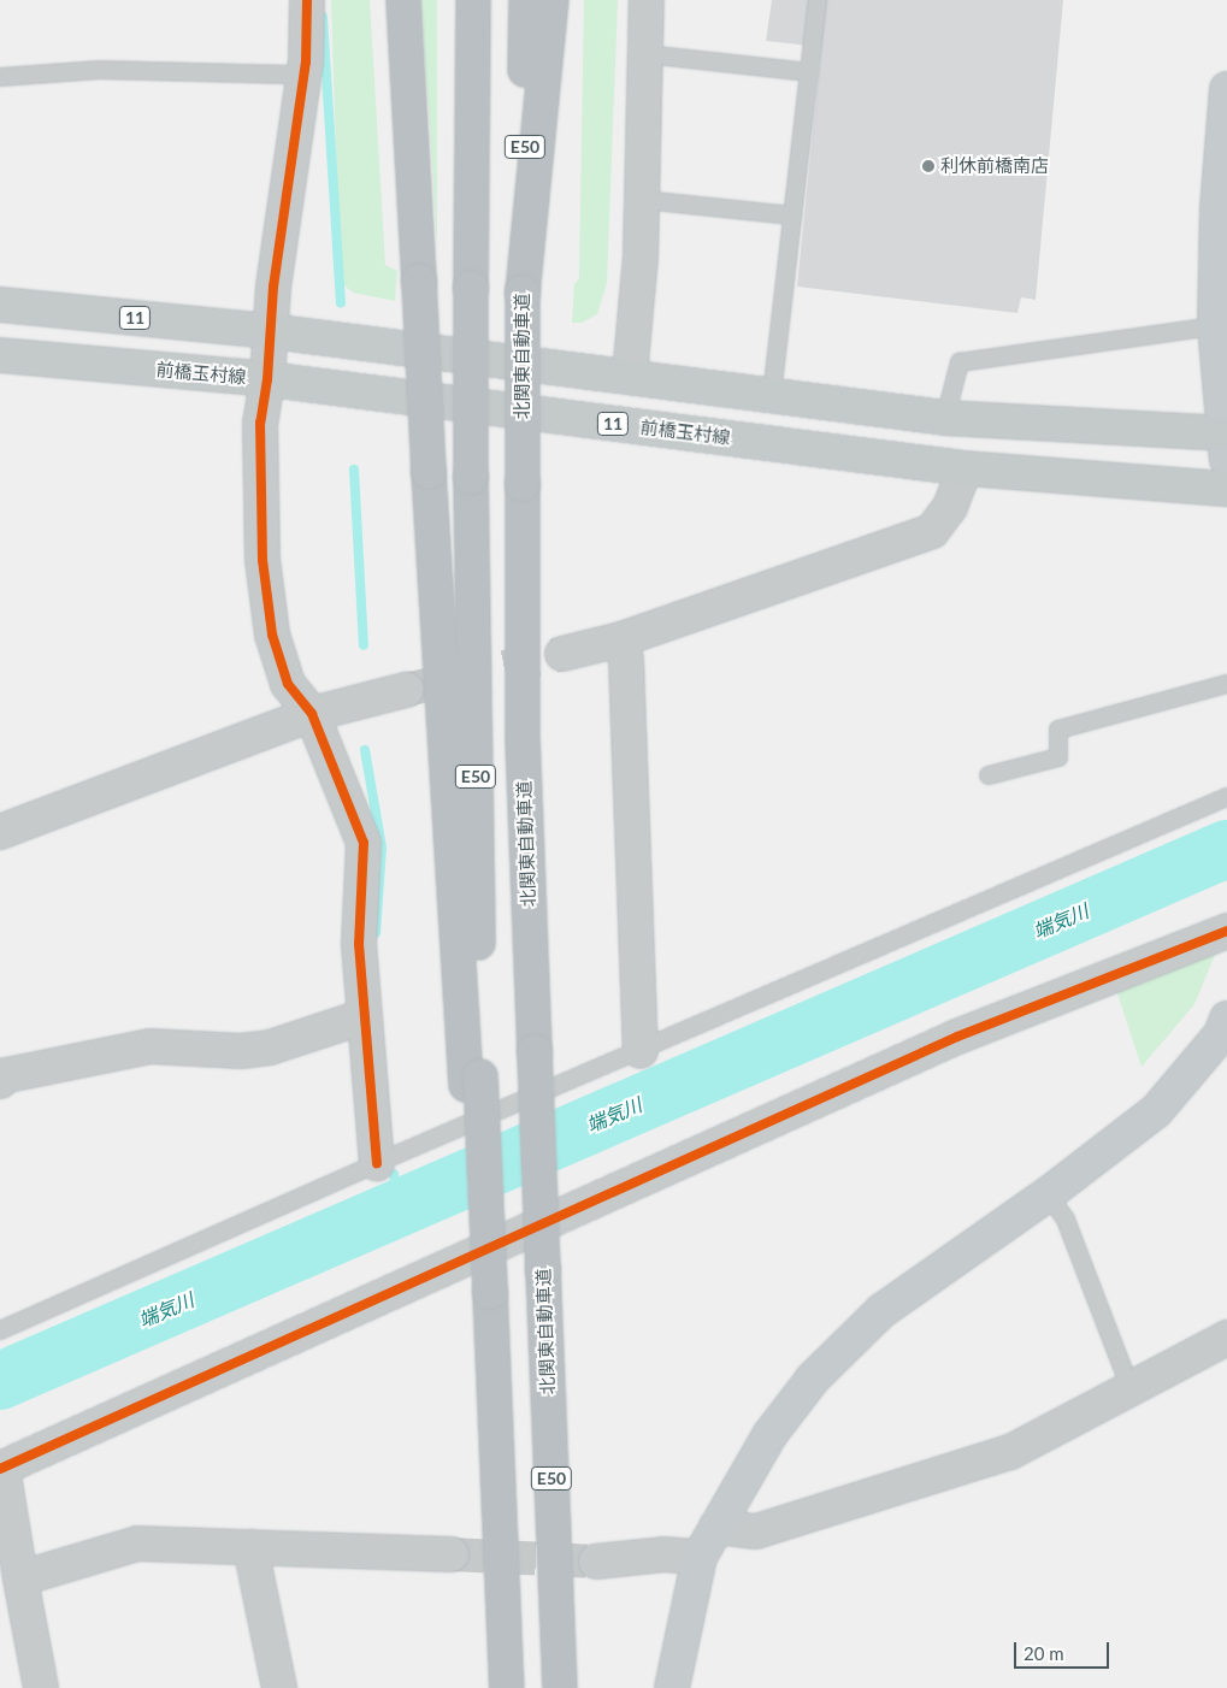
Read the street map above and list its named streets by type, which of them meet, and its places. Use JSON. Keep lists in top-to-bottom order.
{
  "streets": {
    "highway": ["E50", "北関東自動車道"],
    "main road": ["11", "前橋玉村線"]
  },
  "water": ["端気川"],
  "places": ["利休前橋南店"],
  "scale_bar": "20 m"
}
